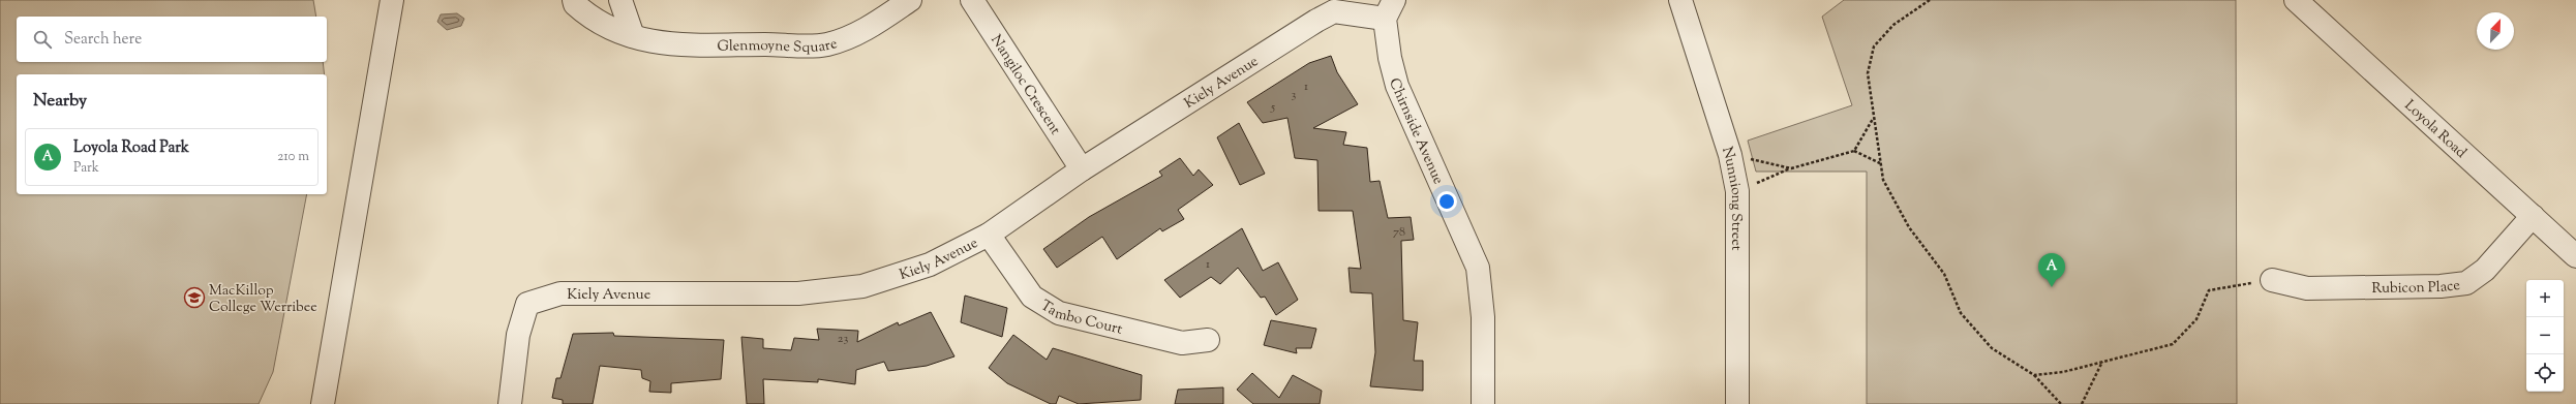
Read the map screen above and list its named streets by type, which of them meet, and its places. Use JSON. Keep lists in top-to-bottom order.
{
  "streets": {
    "street": [
      "Glenmoyne Square",
      "Kiely Avenue",
      "Nangiloc Crescent",
      "Loyola Road",
      "Chirnside Avenue",
      "Nunniong Street",
      "Rubicon Place",
      "Tambo Court"
    ]
  },
  "crossings": [
    ["Kiely Avenue", "Nangiloc Crescent"],
    ["Kiely Avenue", "Chirnside Avenue"],
    ["Kiely Avenue", "Tambo Court"],
    ["Loyola Road", "Rubicon Place"]
  ],
  "places": {
    "school or university": ["MacKillop College Werribee"]
  },
  "house_numbers": [
    "1",
    "3",
    "5",
    "78",
    "1",
    "23"
  ],
  "north": "top right",
  "page": {
    "search": "Search here",
    "heading": "Nearby",
    "list": [
      {
        "mark": "A",
        "name": "Loyola Road Park",
        "note": "Park",
        "value": "210 m"
      }
    ],
    "pins": "A",
    "map_buttons": ["+", "−"]
  }
}
